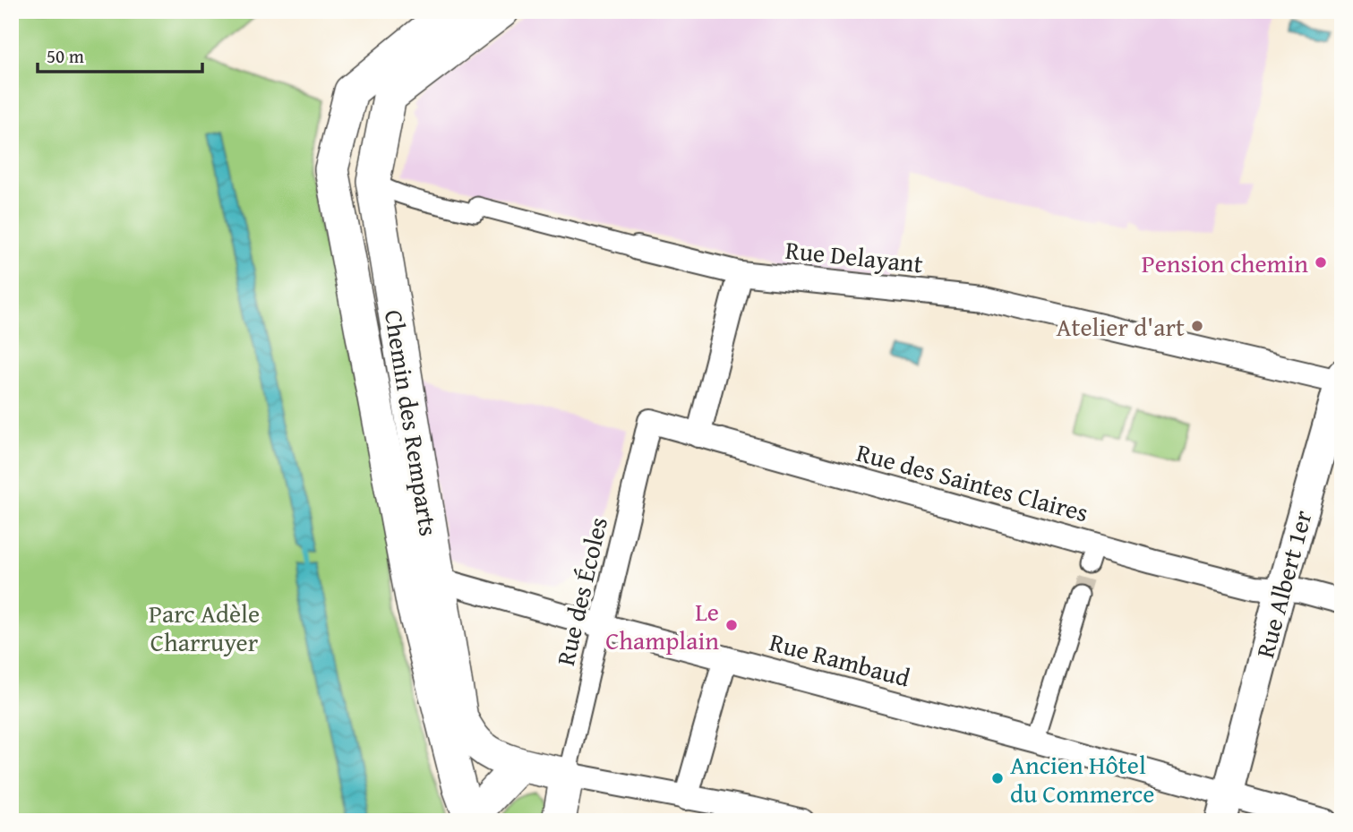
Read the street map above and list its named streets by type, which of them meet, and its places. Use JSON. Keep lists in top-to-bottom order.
{
  "streets": {
    "main road": ["Chemin des Remparts"],
    "street": [
      "Rue Delayant",
      "Rue des Saintes Claires",
      "Rue Albert 1er",
      "Rue des Écoles",
      "Rue Rambaud"
    ]
  },
  "crossings": [
    ["Rue Delayant", "Chemin des Remparts"],
    ["Rue Delayant", "Rue Albert 1er"],
    ["Chemin des Remparts", "Rue des Écoles"],
    ["Chemin des Remparts", "Rue Rambaud"],
    ["Rue des Saintes Claires", "Rue Albert 1er"],
    ["Rue des Saintes Claires", "Rue des Écoles"],
    ["Rue Albert 1er", "Rue Rambaud"],
    ["Rue des Écoles", "Rue Rambaud"]
  ],
  "parks": ["Parc Adèle Charruyer"],
  "places": [
    "Pension chemin",
    "Atelier d'art",
    "Le Champlain",
    "Ancien Hôtel du Commerce"
  ],
  "scale_bar": "50 m"
}
